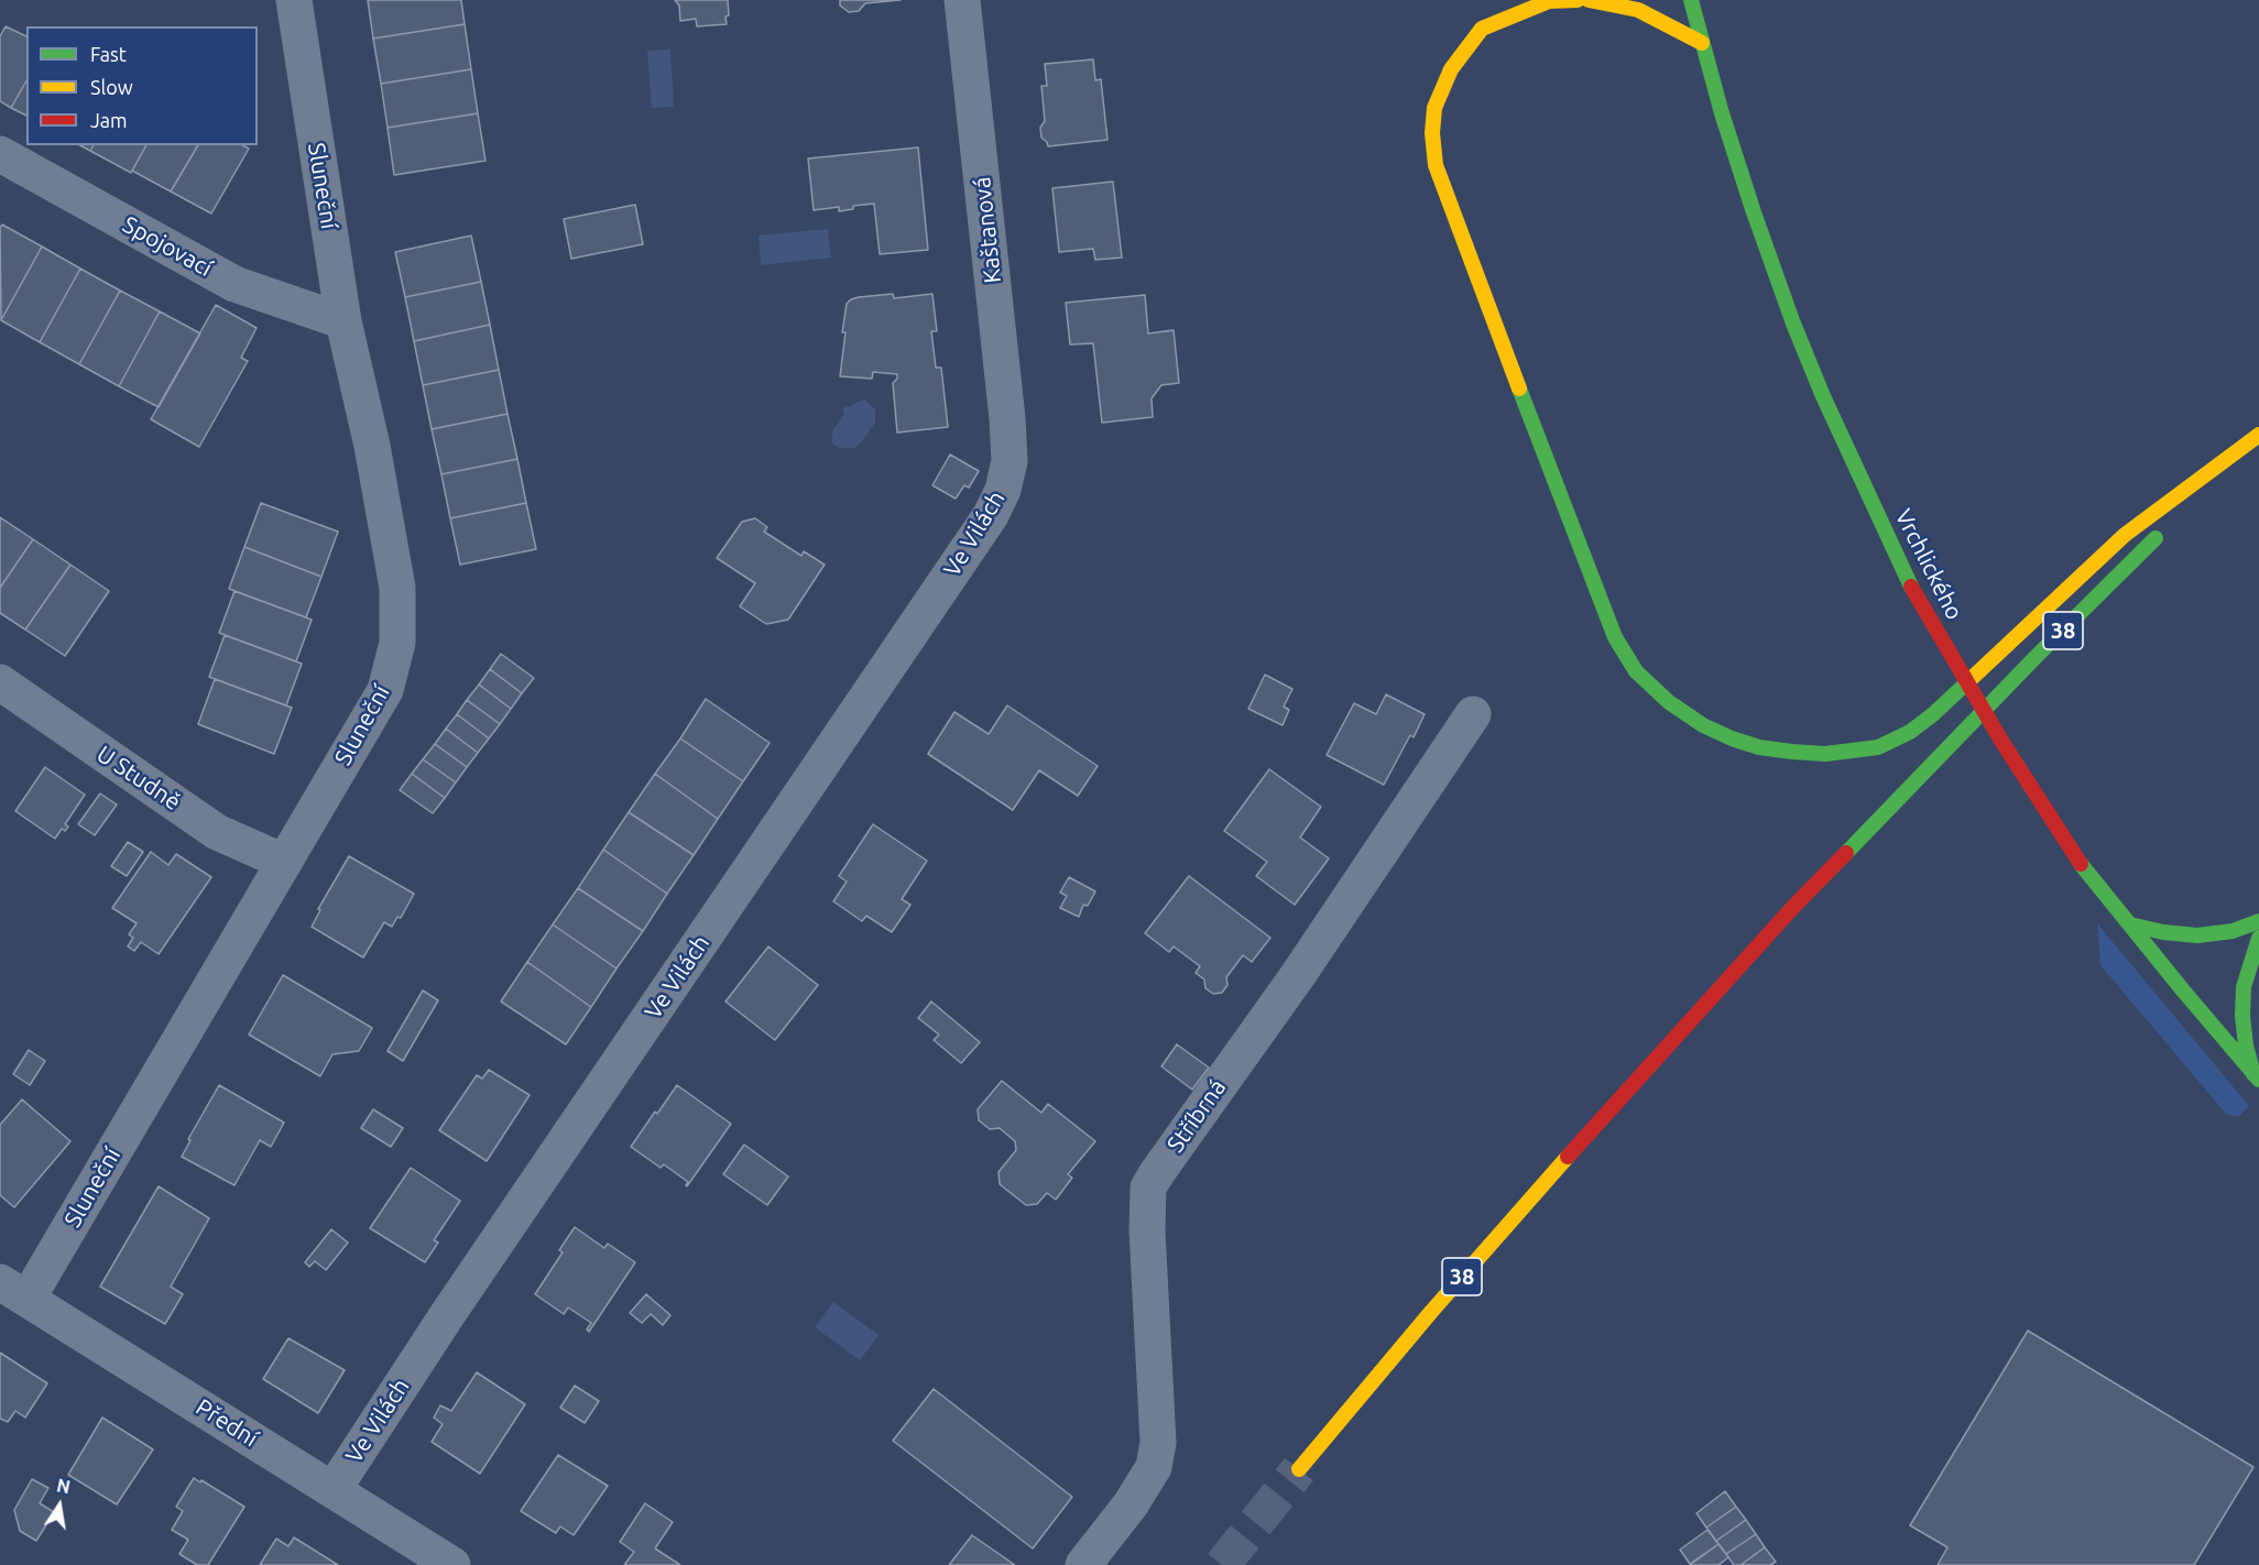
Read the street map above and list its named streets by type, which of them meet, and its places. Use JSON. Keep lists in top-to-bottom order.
{
  "streets": {
    "main road": ["Vrchlického", "38"],
    "street": [
      "Sluneční",
      "Kaštanová",
      "Spojovací",
      "Ve Vilách",
      "U Studně",
      "Stříbrná",
      "Přední"
    ]
  },
  "crossings": [
    ["Sluneční", "Spojovací"],
    ["Sluneční", "U Studně"],
    ["Sluneční", "Přední"],
    ["Kaštanová", "Ve Vilách"],
    ["Ve Vilách", "Přední"]
  ],
  "legend": ["Fast", "Slow", "Jam"],
  "north": "top"
}
